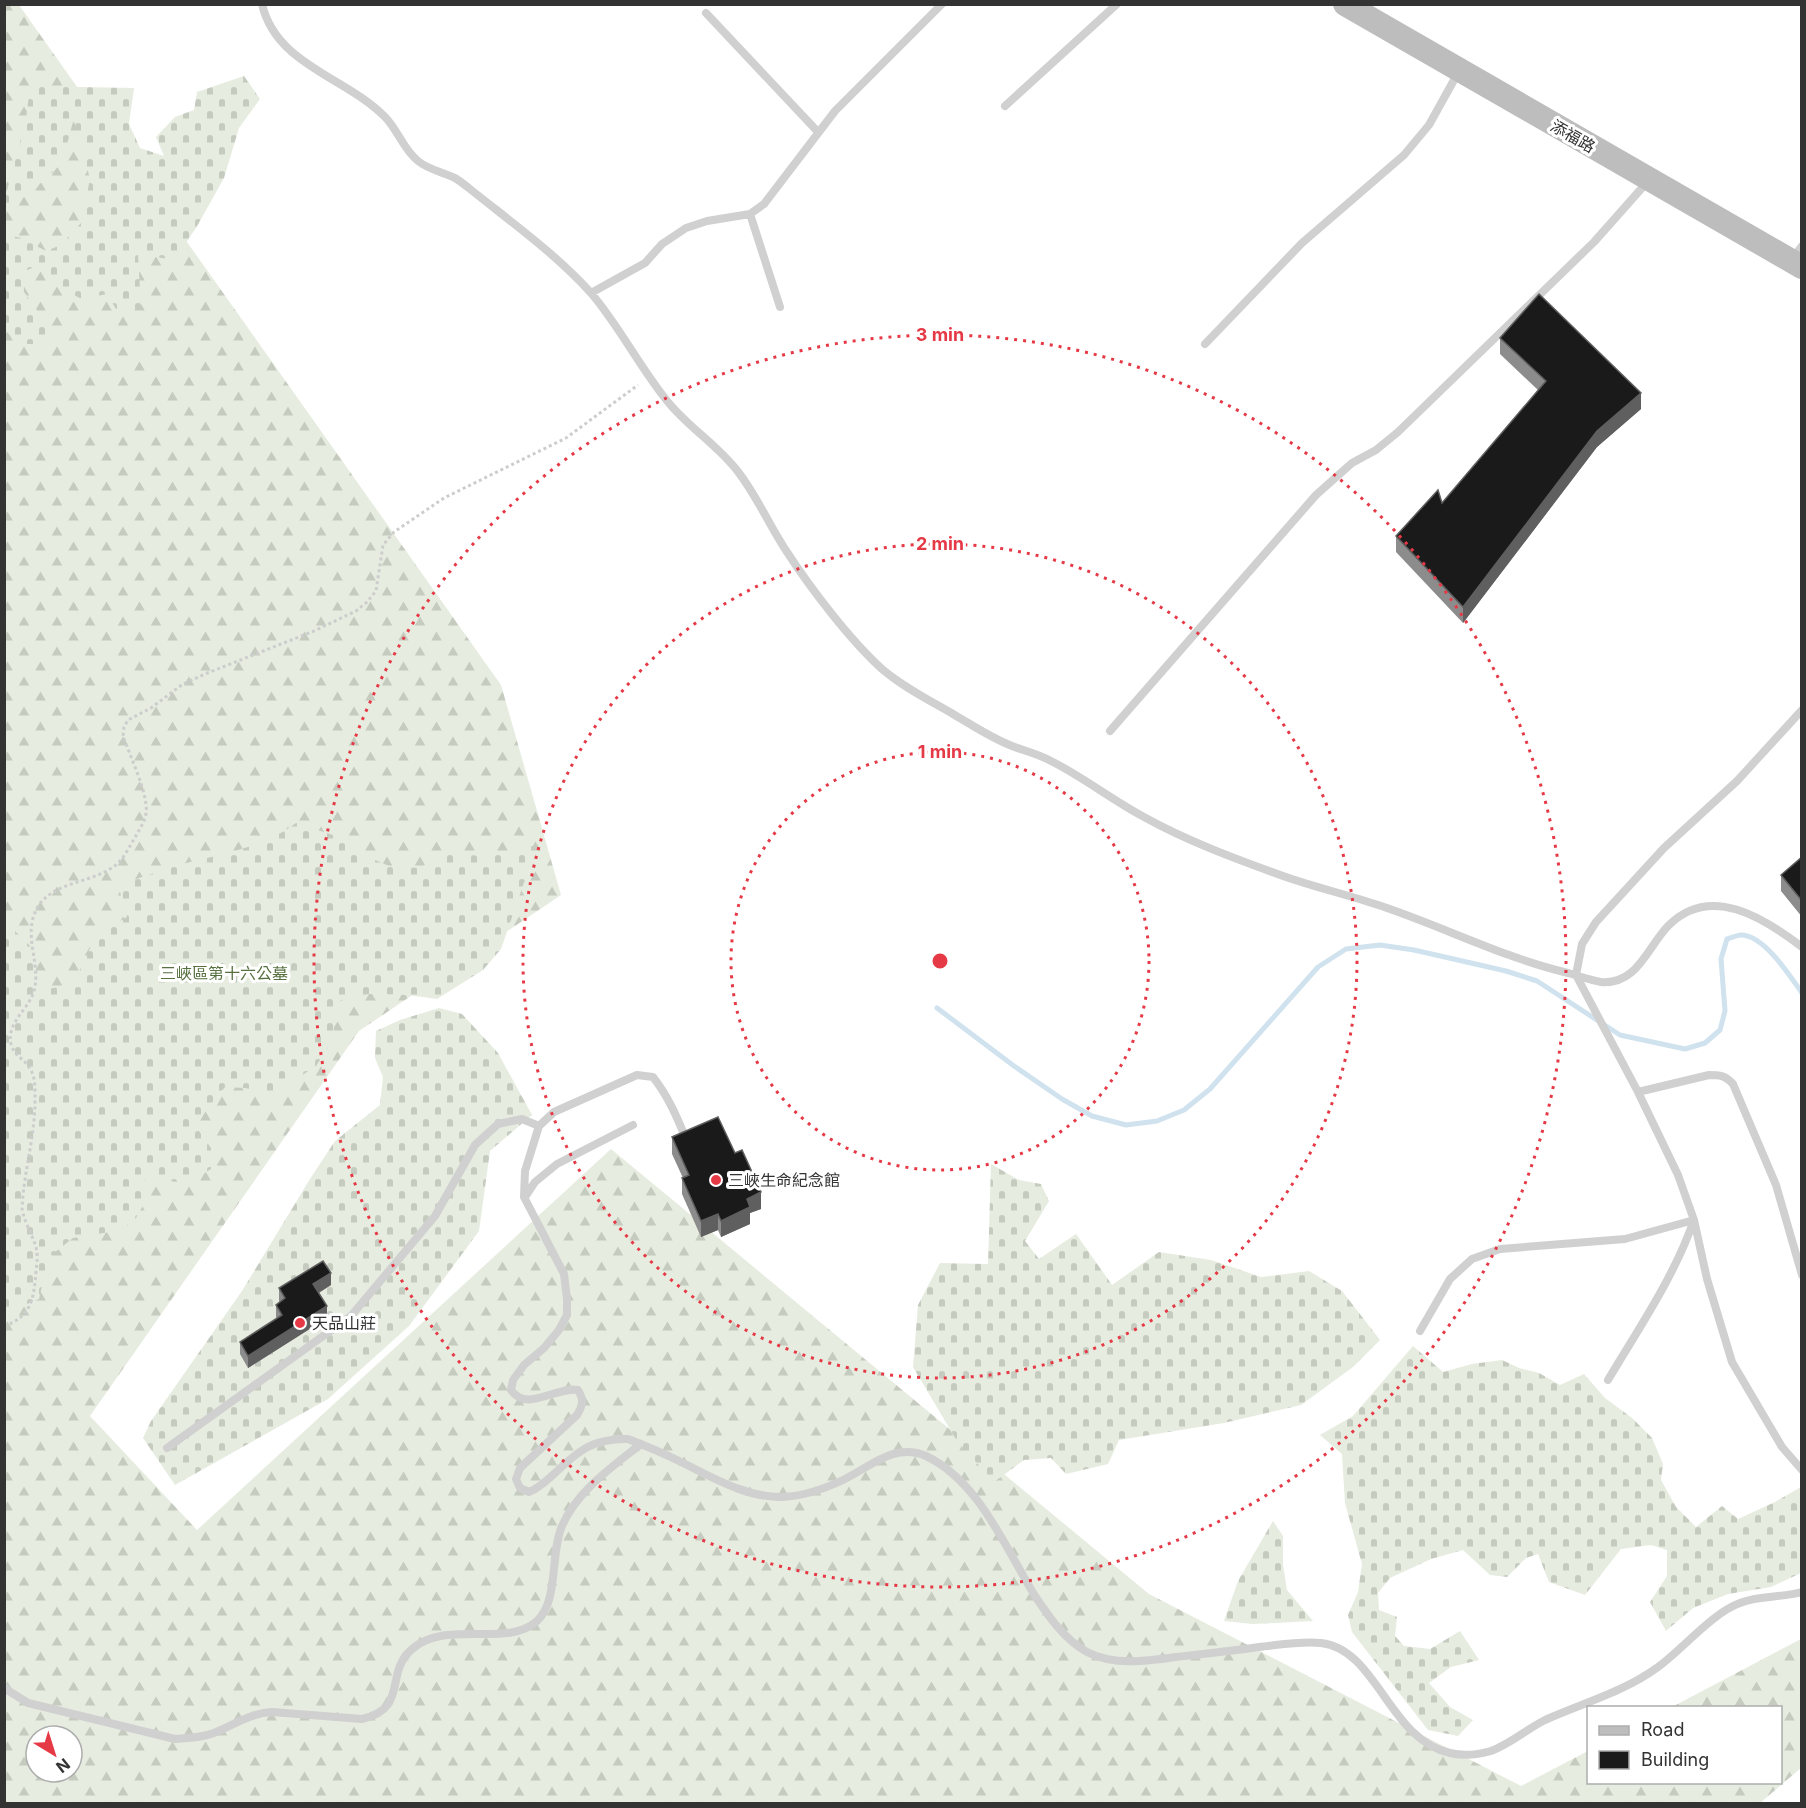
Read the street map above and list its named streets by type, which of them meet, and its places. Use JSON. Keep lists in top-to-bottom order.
{
  "streets": {
    "street": ["添福路"]
  },
  "parks": ["三峽區第十六公墓"],
  "places": ["三峽生命紀念館", "天品山莊"],
  "legend": ["Road", "Building"],
  "north": "bottom right",
  "rings": ["3 min", "2 min", "1 min"]
}
